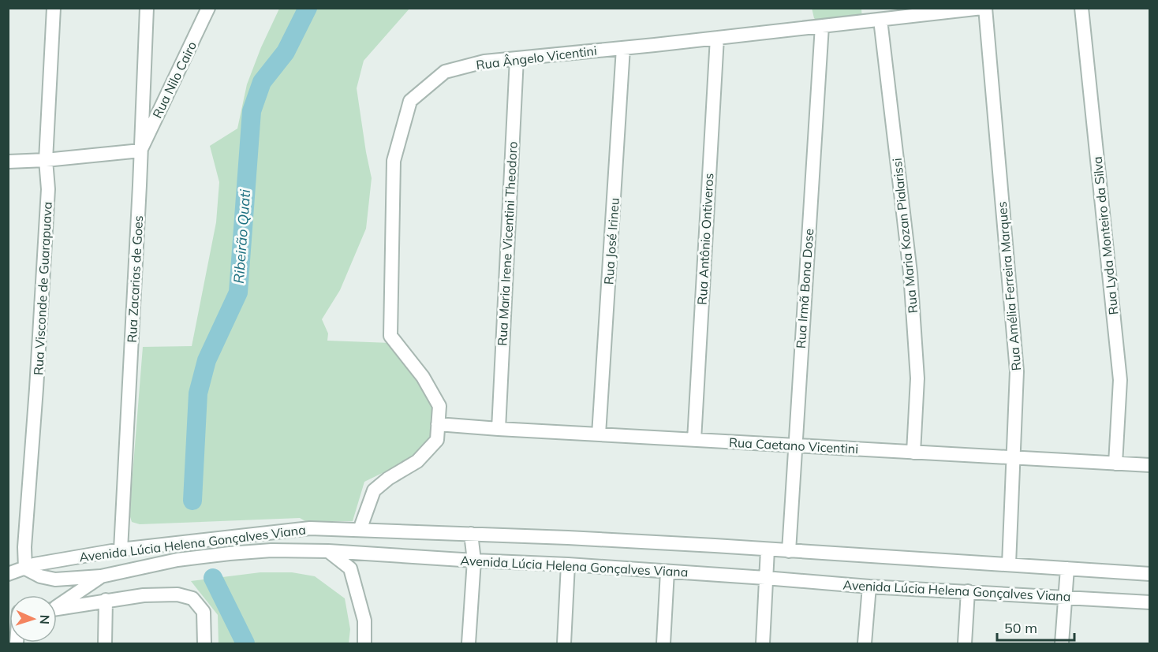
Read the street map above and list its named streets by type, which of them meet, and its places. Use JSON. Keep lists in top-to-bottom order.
{
  "streets": {
    "street": [
      "Rua Ângelo Vicentini",
      "Rua Nilo Cairo",
      "Rua Maria Kozan Pialarissi",
      "Rua Lyda Monteiro da Silva",
      "Rua Antônio Ontiveros",
      "Rua José Irineu",
      "Rua Maria Irene Vicentini Theodoro",
      "Rua Zacarias de Goes",
      "Rua Amélia Ferreira Marques",
      "Rua Visconde de Guarapuava",
      "Rua Irmã Bona Dose",
      "Rua Caetano Vicentini",
      "Avenida Lúcia Helena Gonçalves Viana"
    ]
  },
  "crossings": [
    ["Rua Ângelo Vicentini", "Rua Maria Kozan Pialarissi"],
    ["Rua Ângelo Vicentini", "Rua Antônio Ontiveros"],
    ["Rua Ângelo Vicentini", "Rua José Irineu"],
    ["Rua Ângelo Vicentini", "Rua Maria Irene Vicentini Theodoro"],
    ["Rua Ângelo Vicentini", "Rua Amélia Ferreira Marques"],
    ["Rua Ângelo Vicentini", "Rua Irmã Bona Dose"],
    ["Rua Ângelo Vicentini", "Rua Caetano Vicentini"],
    ["Rua Ângelo Vicentini", "Avenida Lúcia Helena Gonçalves Viana"],
    ["Rua Nilo Cairo", "Rua Zacarias de Goes"],
    ["Rua Maria Kozan Pialarissi", "Rua Caetano Vicentini"],
    ["Rua Lyda Monteiro da Silva", "Rua Caetano Vicentini"],
    ["Rua Antônio Ontiveros", "Rua Caetano Vicentini"],
    ["Rua José Irineu", "Rua Caetano Vicentini"],
    ["Rua Maria Irene Vicentini Theodoro", "Rua Caetano Vicentini"],
    ["Rua Zacarias de Goes", "Avenida Lúcia Helena Gonçalves Viana"],
    ["Rua Amélia Ferreira Marques", "Rua Caetano Vicentini"],
    ["Rua Amélia Ferreira Marques", "Avenida Lúcia Helena Gonçalves Viana"],
    ["Rua Visconde de Guarapuava", "Avenida Lúcia Helena Gonçalves Viana"],
    ["Rua Irmã Bona Dose", "Rua Caetano Vicentini"],
    ["Rua Irmã Bona Dose", "Avenida Lúcia Helena Gonçalves Viana"]
  ],
  "water": ["Ribeirão Quati"],
  "scale_bar": "50 m",
  "north": "right"
}
